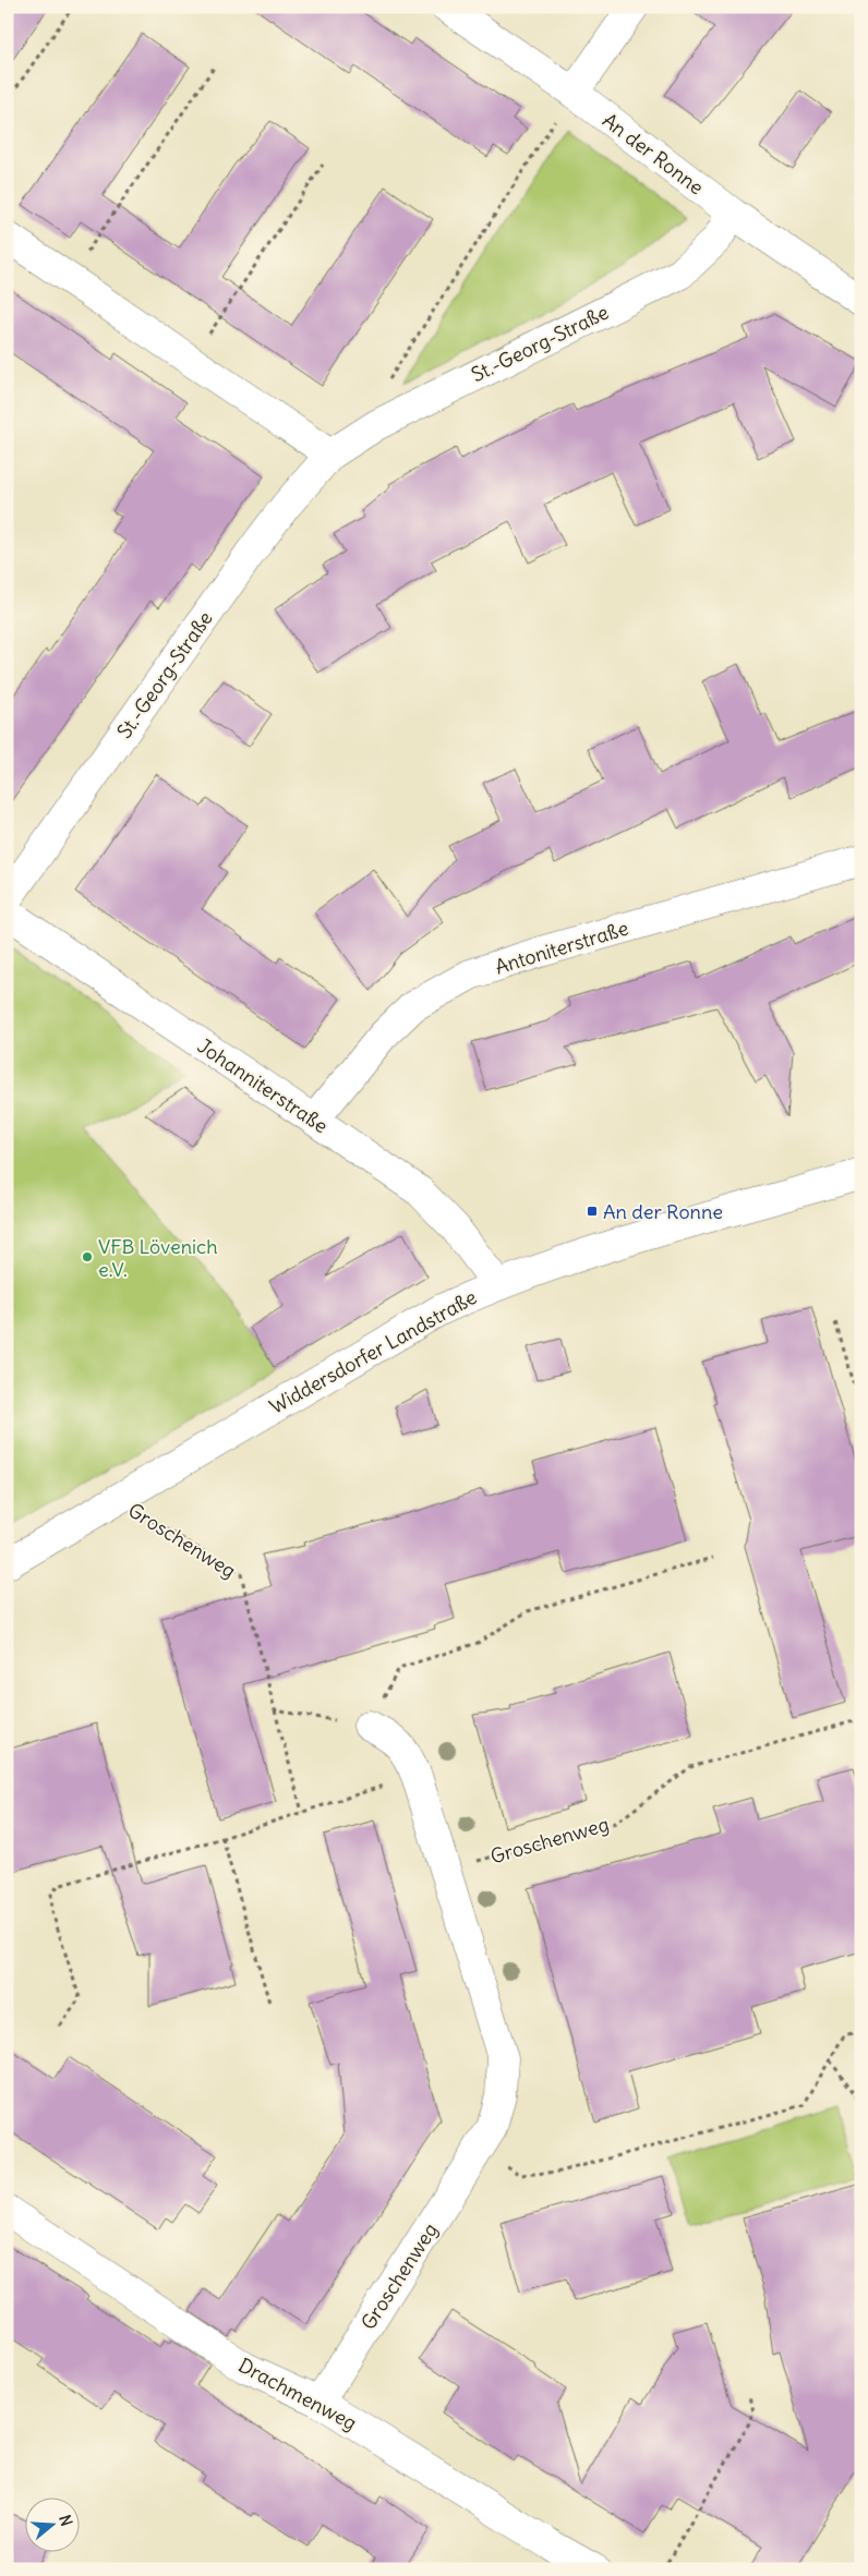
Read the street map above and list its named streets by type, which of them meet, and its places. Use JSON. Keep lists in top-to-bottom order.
{
  "streets": {
    "street": [
      "An der Ronne",
      "St.-Georg-Straße",
      "Antoniterstraße",
      "Johanniterstraße",
      "Widdersdorfer Landstraße",
      "Groschenweg",
      "Drachmenweg"
    ]
  },
  "crossings": [
    ["An der Ronne", "St.-Georg-Straße"],
    ["Antoniterstraße", "Johanniterstraße"],
    ["Johanniterstraße", "Widdersdorfer Landstraße"],
    ["Widdersdorfer Landstraße", "Groschenweg"],
    ["Groschenweg", "Drachmenweg"]
  ],
  "places": {
    "transit": ["An der Ronne"],
    "other": ["VFB Lövenich e.V."]
  },
  "north": "right"
}
